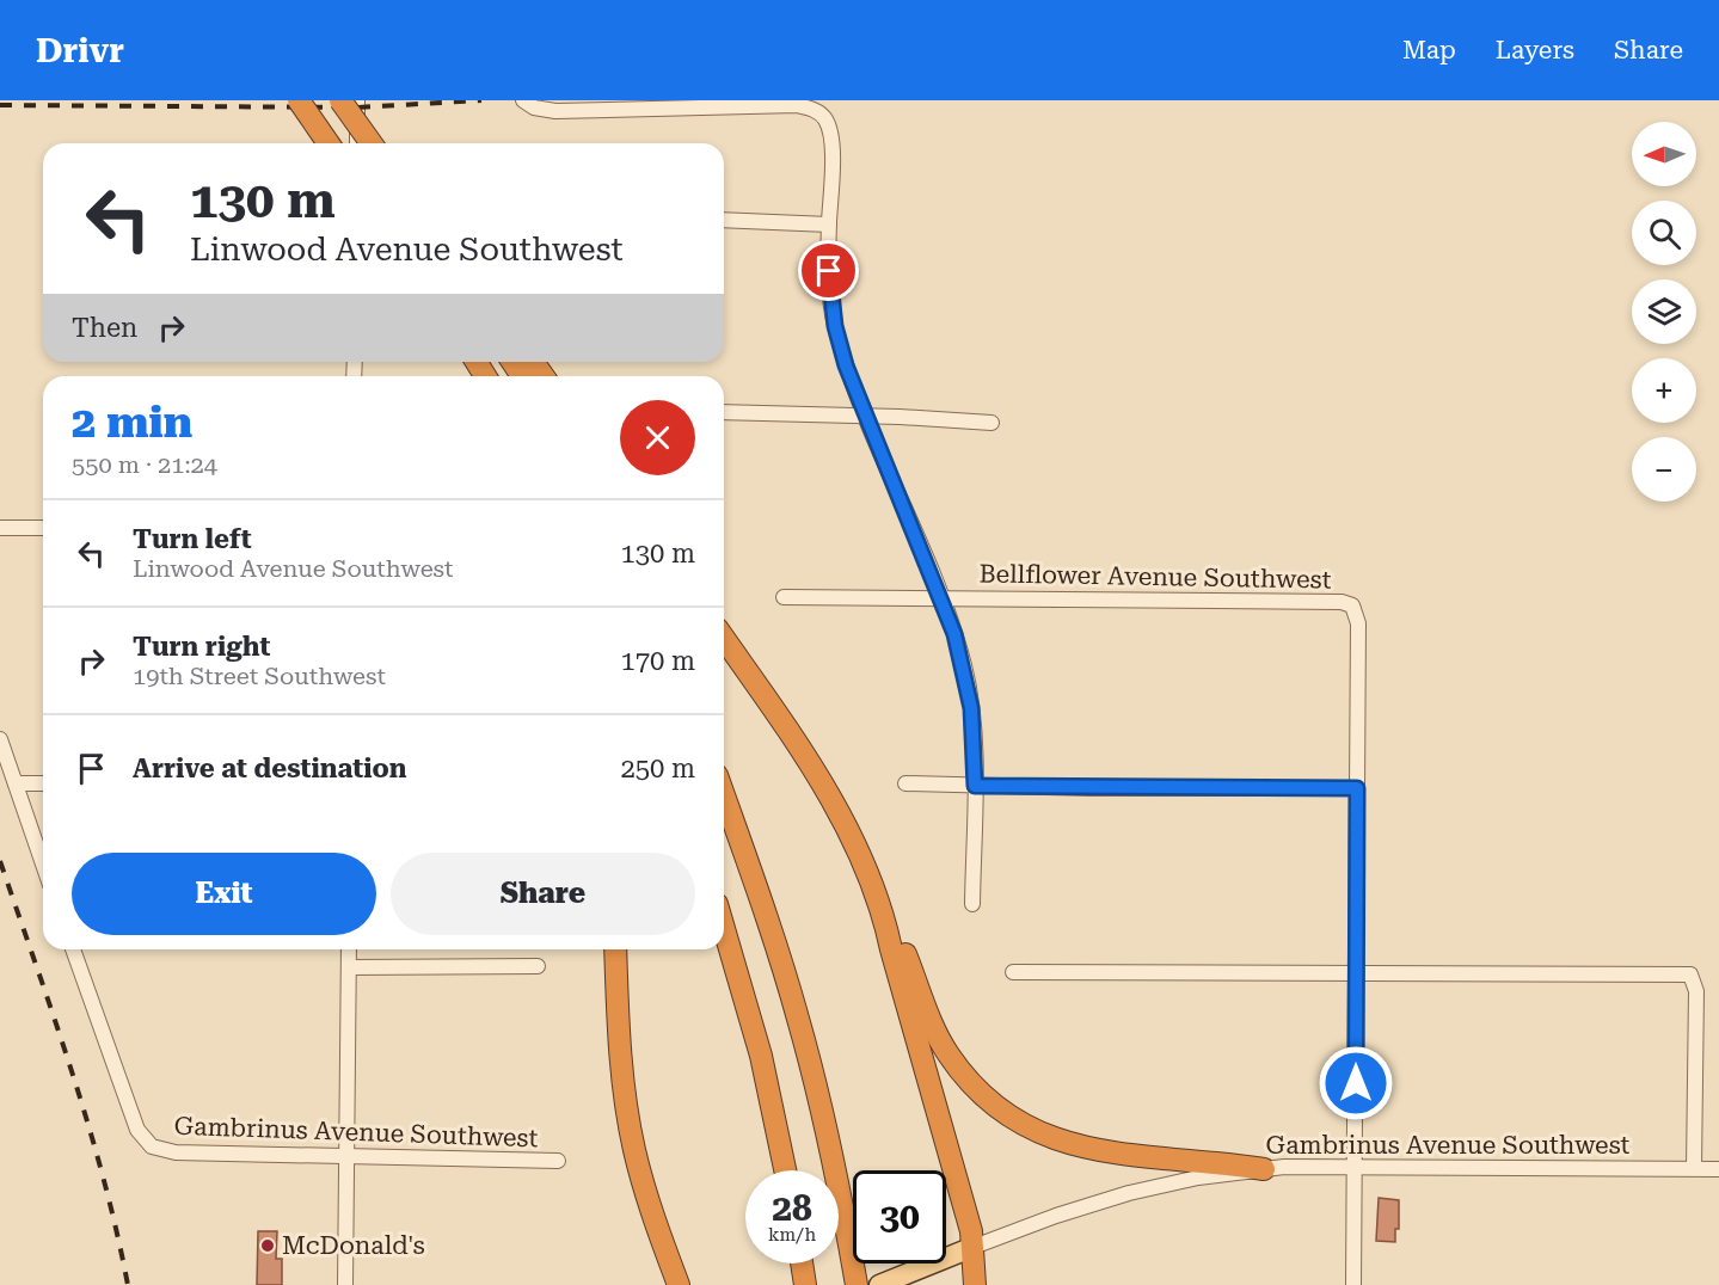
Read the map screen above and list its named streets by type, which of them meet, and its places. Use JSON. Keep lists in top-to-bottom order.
{
  "streets": {
    "street": ["Bellflower Avenue Southwest", "Gambrinus Avenue Southwest"]
  },
  "places": ["McDonald's"],
  "north": "left",
  "page": {
    "header": "Drivr",
    "nav": ["Map", "Layers", "Share"],
    "map_buttons": ["+", "−"],
    "turn": ["130 m", "Linwood Avenue Southwest"],
    "then": "Then",
    "heading": ["2 min", "550 m · 21:24"],
    "list": [
      {
        "name": "Turn left",
        "note": "Linwood Avenue Southwest",
        "value": "130 m"
      },
      {
        "name": "Turn right",
        "note": "19th Street Southwest",
        "value": "170 m"
      },
      {
        "name": "Arrive at destination",
        "value": "250 m"
      }
    ],
    "buttons": ["Exit", "Share"],
    "speed": "28 km/h",
    "limit": "30"
  }
}
